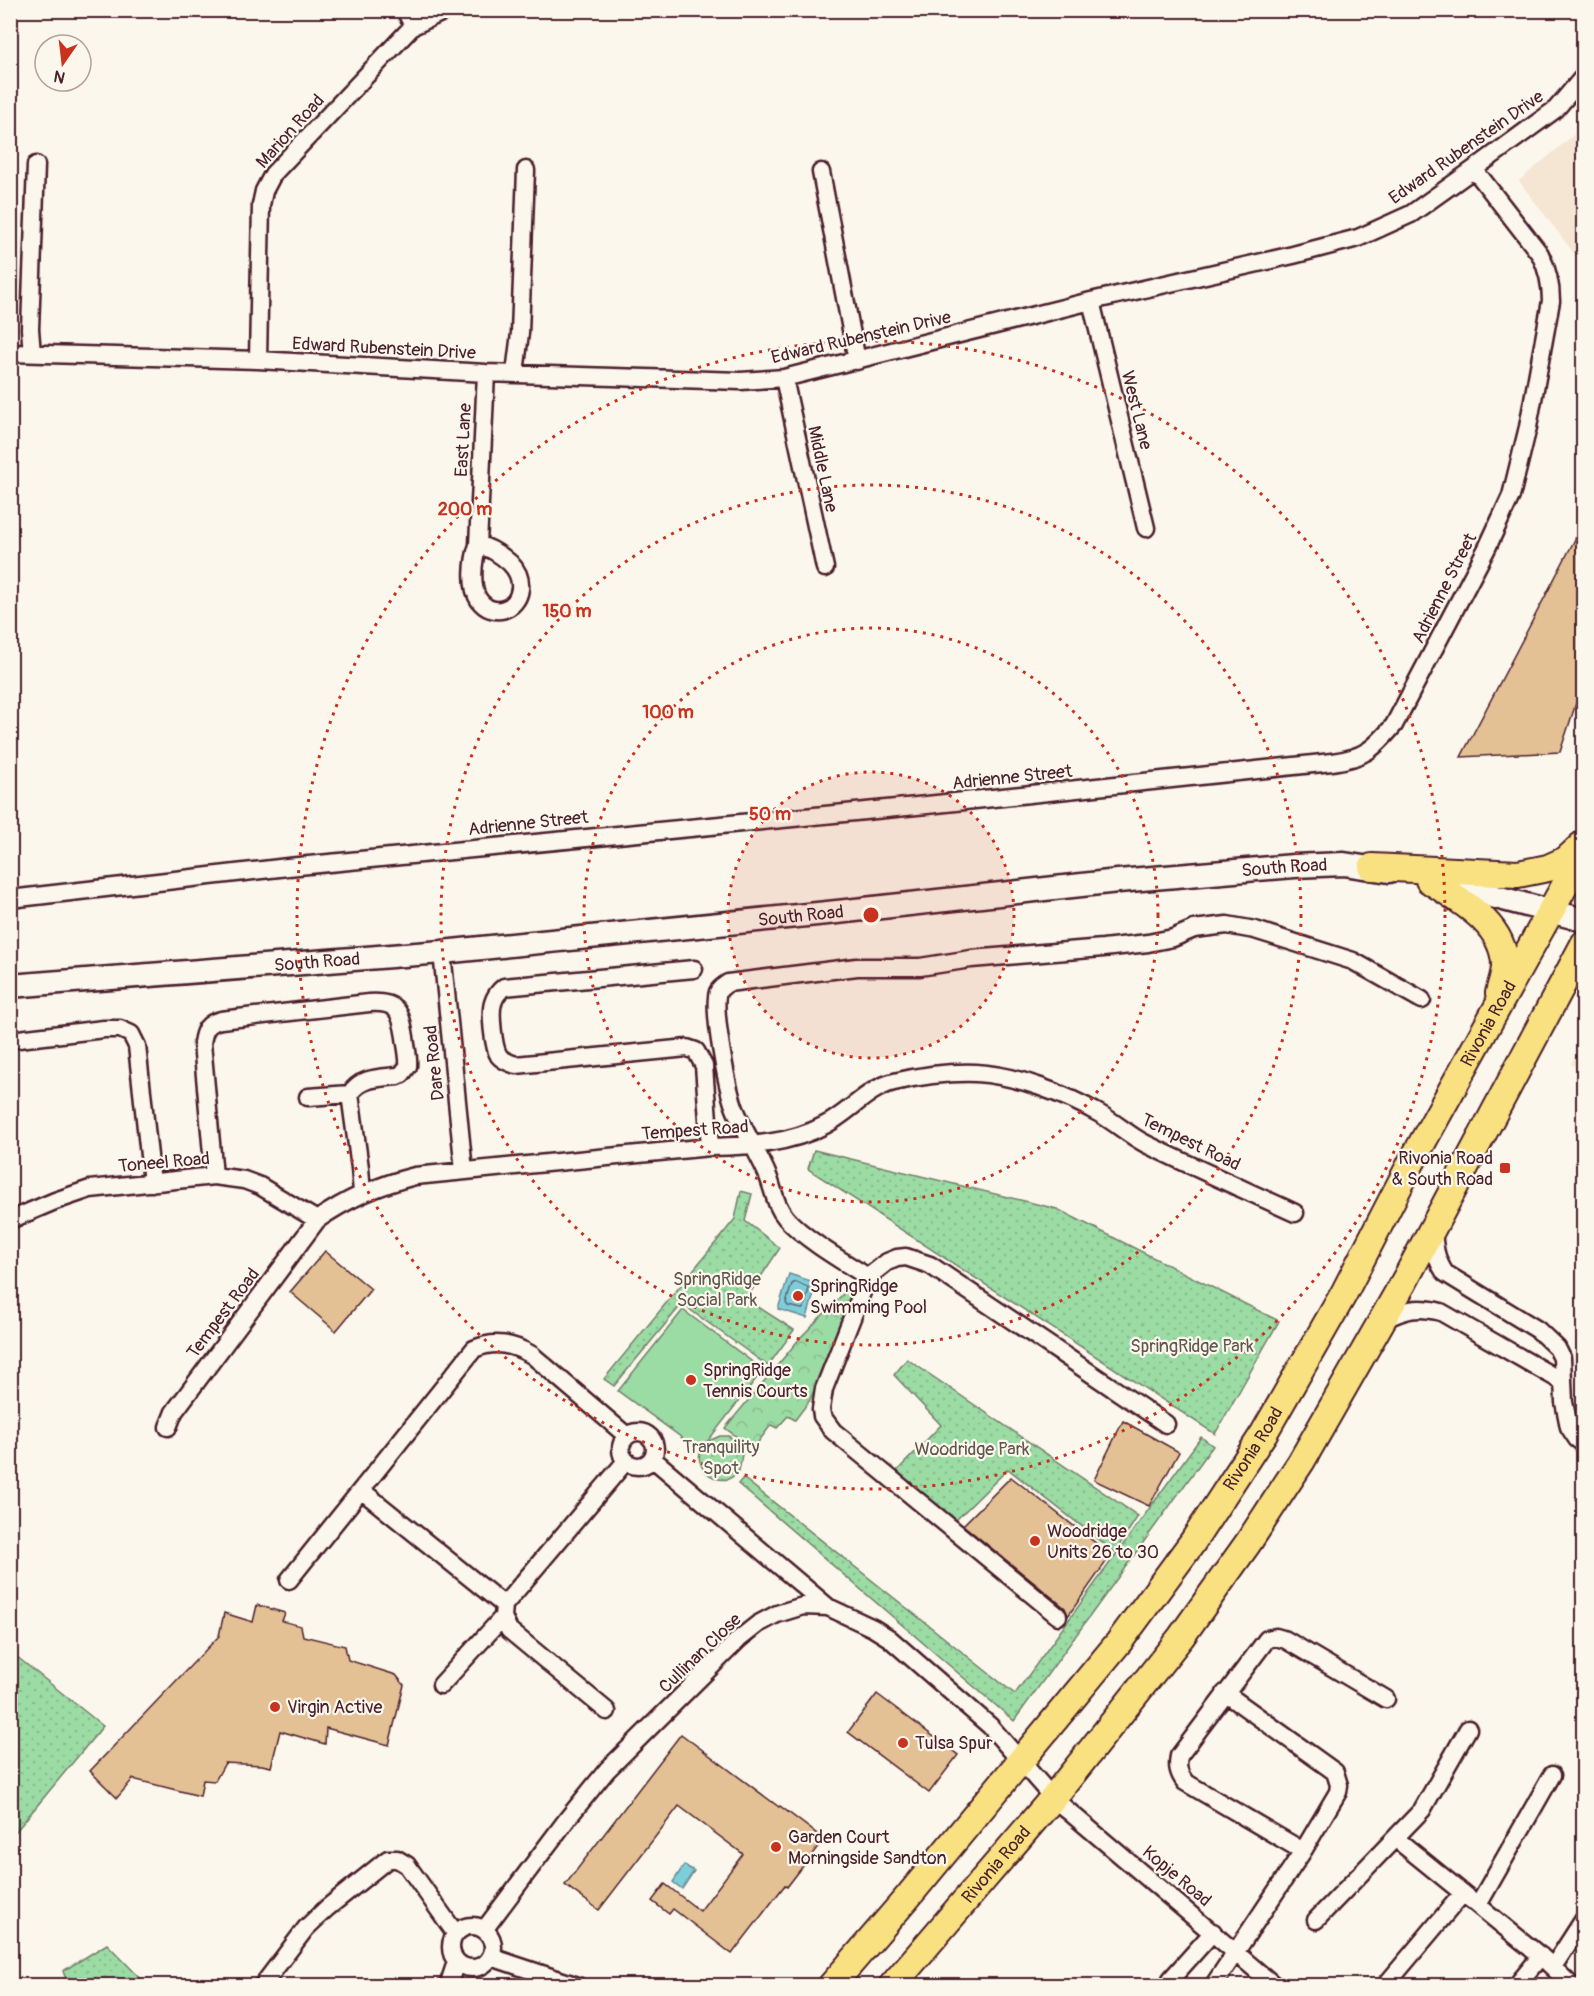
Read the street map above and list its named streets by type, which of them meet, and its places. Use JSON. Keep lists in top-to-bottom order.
{
  "streets": {
    "main road": ["Rivonia Road"],
    "street": [
      "Marion Road",
      "Edward Rubenstein Drive",
      "West Lane",
      "East Lane",
      "Middle Lane",
      "Adrienne Street",
      "South Road",
      "Dare Road",
      "Tempest Road",
      "Toneel Road",
      "Cullinan Close",
      "Kopje Road"
    ]
  },
  "crossings": [
    ["Marion Road", "Edward Rubenstein Drive"],
    ["Edward Rubenstein Drive", "West Lane"],
    ["Edward Rubenstein Drive", "East Lane"],
    ["Edward Rubenstein Drive", "Middle Lane"],
    ["Edward Rubenstein Drive", "Adrienne Street"],
    ["South Road", "Rivonia Road"],
    ["South Road", "Dare Road"],
    ["Rivonia Road", "Cullinan Close"],
    ["Rivonia Road", "Kopje Road"],
    ["Dare Road", "Tempest Road"],
    ["Tempest Road", "Toneel Road"],
    ["Cullinan Close", "Kopje Road"]
  ],
  "parks": [
    "SpringRidge Social Park",
    "SpringRidge Park",
    "Tranquility Spot",
    "Woodridge Park"
  ],
  "places": {
    "transit": ["Rivonia Road & South Road"],
    "other": [
      "SpringRidge Swimming Pool",
      "SpringRidge Tennis Courts",
      "Woodridge Units 26 to 30",
      "Virgin Active",
      "Tulsa Spur",
      "Garden Court Morningside Sandton"
    ]
  },
  "north": "bottom",
  "rings": [
    "200 m",
    "150 m",
    "100 m",
    "50 m"
  ]
}
